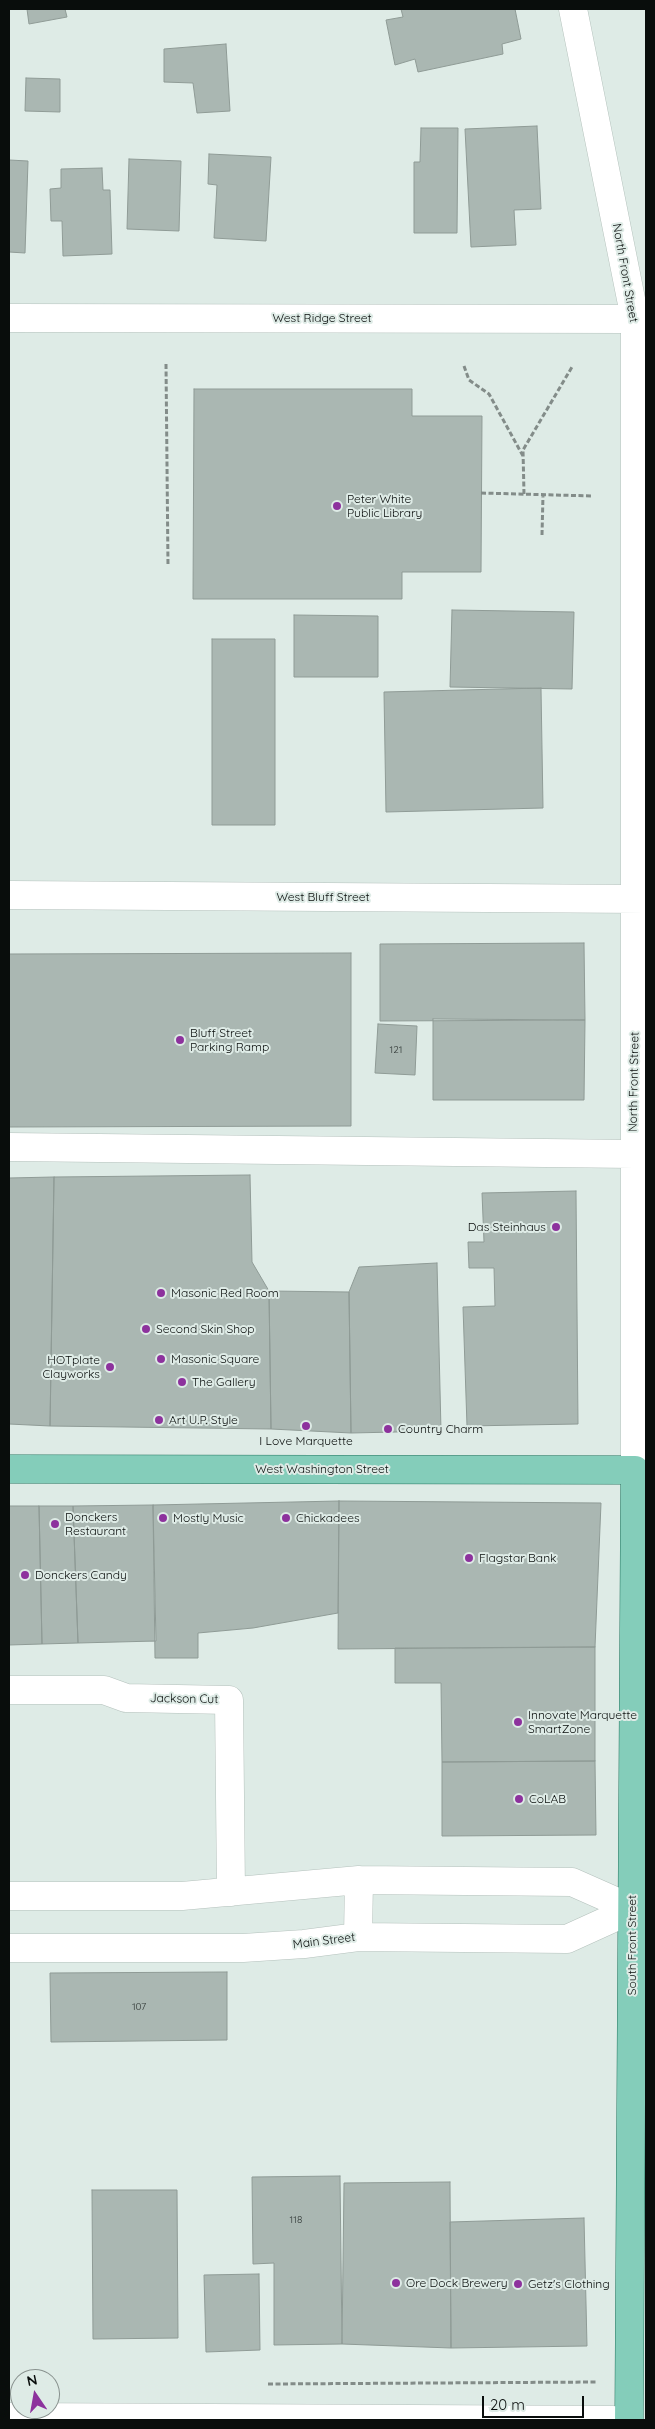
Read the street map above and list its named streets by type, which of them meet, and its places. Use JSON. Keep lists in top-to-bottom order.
{
  "streets": {
    "main road": ["West Washington Street", "South Front Street"],
    "street": [
      "North Front Street",
      "West Ridge Street",
      "West Bluff Street",
      "Jackson Cut",
      "Main Street"
    ]
  },
  "crossings": [
    ["North Front Street", "West Ridge Street"],
    ["North Front Street", "West Bluff Street"],
    ["North Front Street", "West Washington Street"],
    ["North Front Street", "South Front Street"],
    ["West Washington Street", "South Front Street"],
    ["Main Street", "South Front Street"]
  ],
  "places": [
    "Peter White Public Library",
    "Bluff Street Parking Ramp",
    "Das Steinhaus",
    "Masonic Red Room",
    "Second Skin Shop",
    "Masonic Square",
    "HOTplate Clayworks",
    "The Gallery",
    "Art U.P. Style",
    "I Love Marquette",
    "Country Charm",
    "Mostly Music",
    "Chickadees",
    "Donckers Restaurant",
    "Flagstar Bank",
    "Donckers Candy",
    "Innovate Marquette SmartZone",
    "CoLAB",
    "Ore Dock Brewery",
    "Getz's Clothing"
  ],
  "house_numbers": ["121", "107", "118"],
  "scale_bar": "20 m",
  "north": "top"
}
